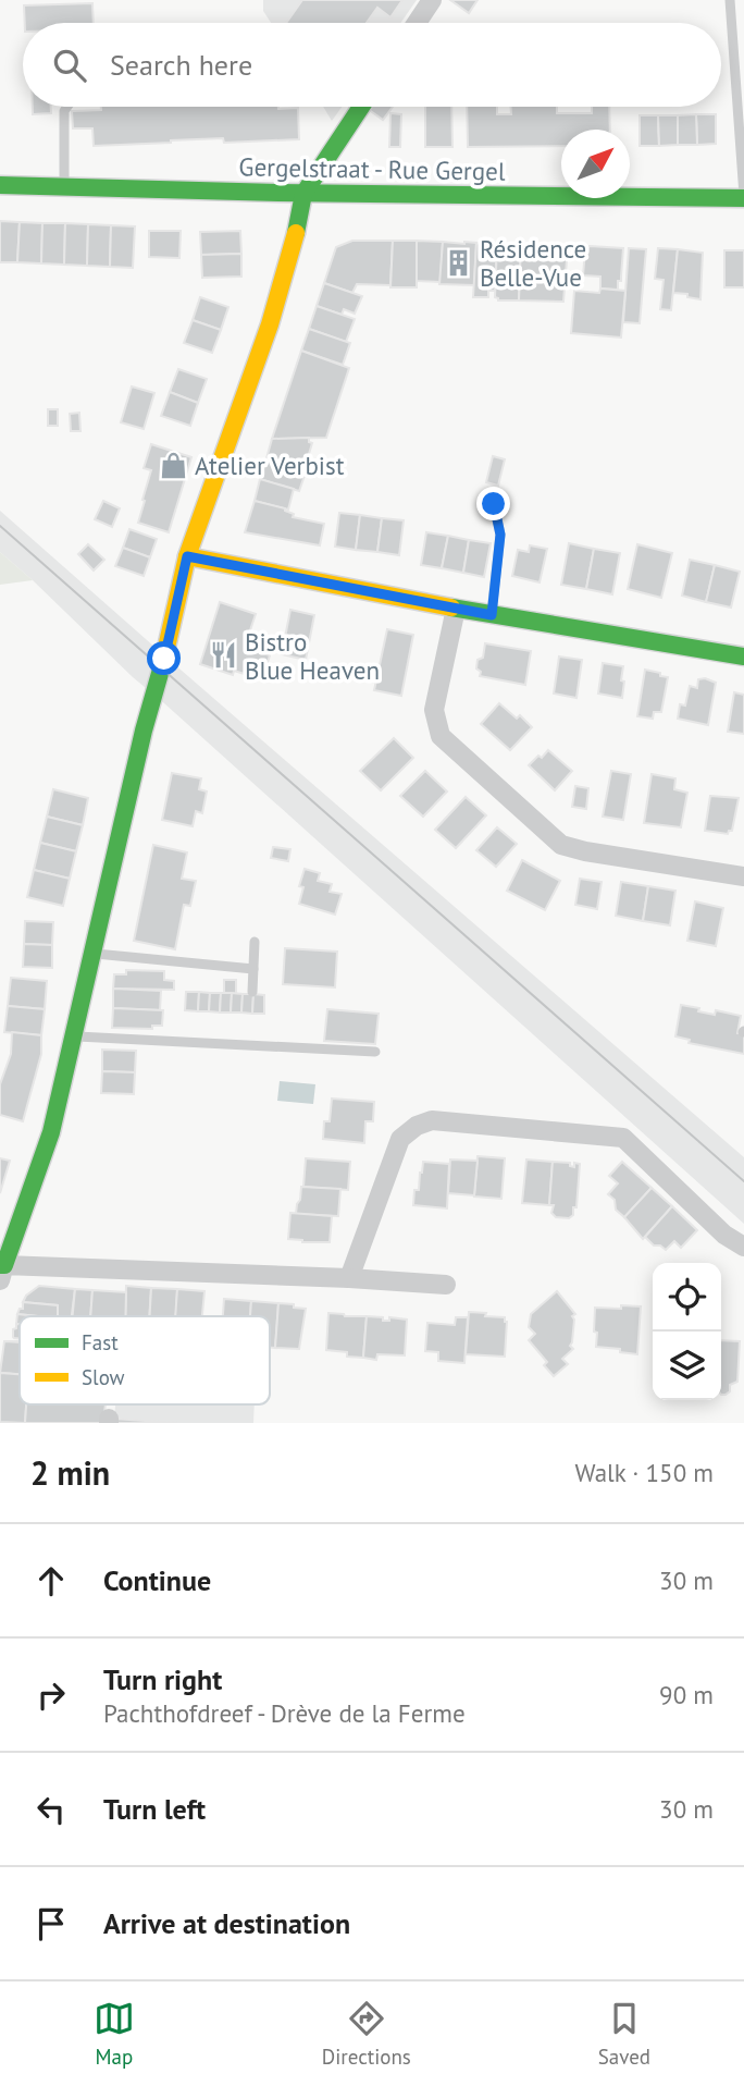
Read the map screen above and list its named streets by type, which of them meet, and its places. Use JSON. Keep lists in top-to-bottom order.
{
  "streets": {
    "street": ["Gergelstraat - Rue Gergel"]
  },
  "places": {
    "building": ["Résidence Belle-Vue"],
    "shop": ["Atelier Verbist"],
    "restaurant": ["Bistro Blue Heaven"]
  },
  "legend": ["Fast", "Slow"],
  "north": "top right",
  "page": {
    "search": "Search here",
    "heading": ["2 min", "Walk · 150 m"],
    "list": [
      ["Continue", "30 m"],
      ["Turn right", "Pachthofdreef - Drève de la Ferme", "90 m"],
      ["Turn left", "30 m"],
      "Arrive at destination"
    ],
    "nav": ["Map", "Directions", "Saved"]
  }
}
